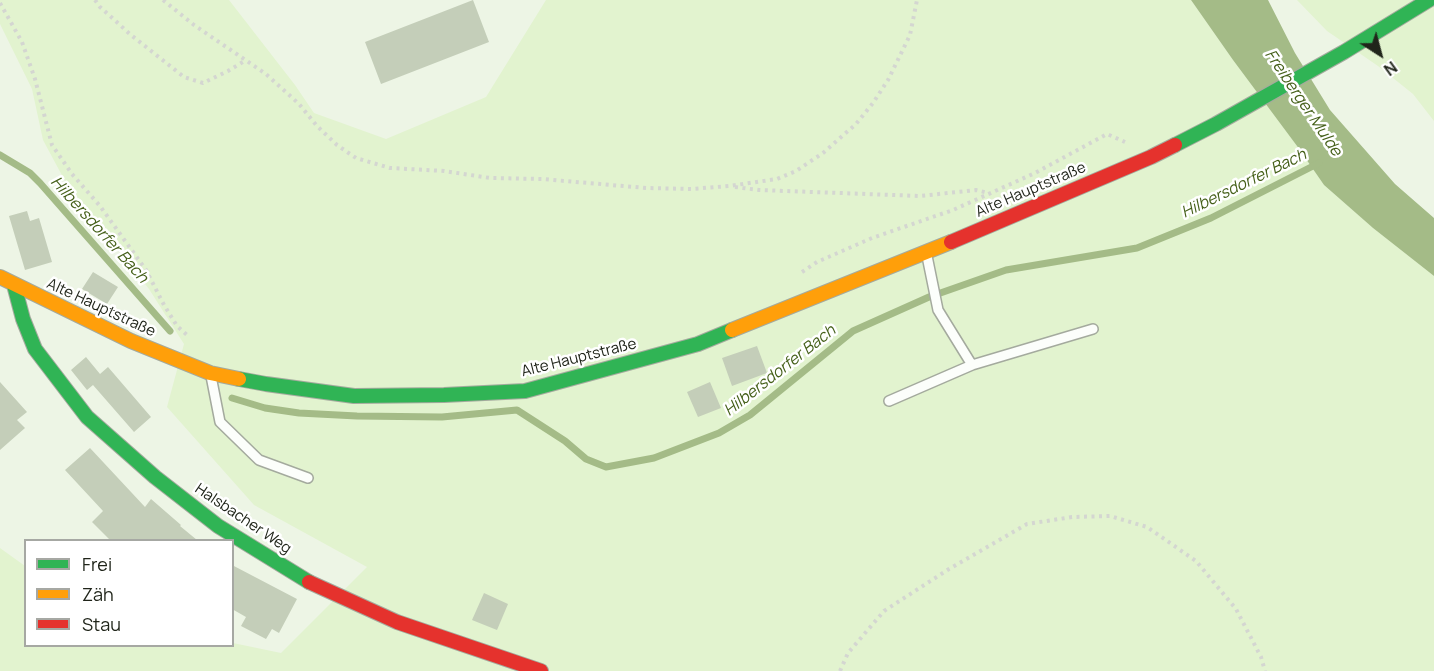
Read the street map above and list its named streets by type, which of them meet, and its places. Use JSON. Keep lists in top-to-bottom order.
{
  "streets": {
    "main road": ["Alte Hauptstraße", "Halsbacher Weg"]
  },
  "crossings": [
    ["Alte Hauptstraße", "Halsbacher Weg"]
  ],
  "water": ["Freiberger Mulde", "Hilbersdorfer Bach"],
  "legend": ["Frei", "Zäh", "Stau"],
  "north": "bottom right"
}
